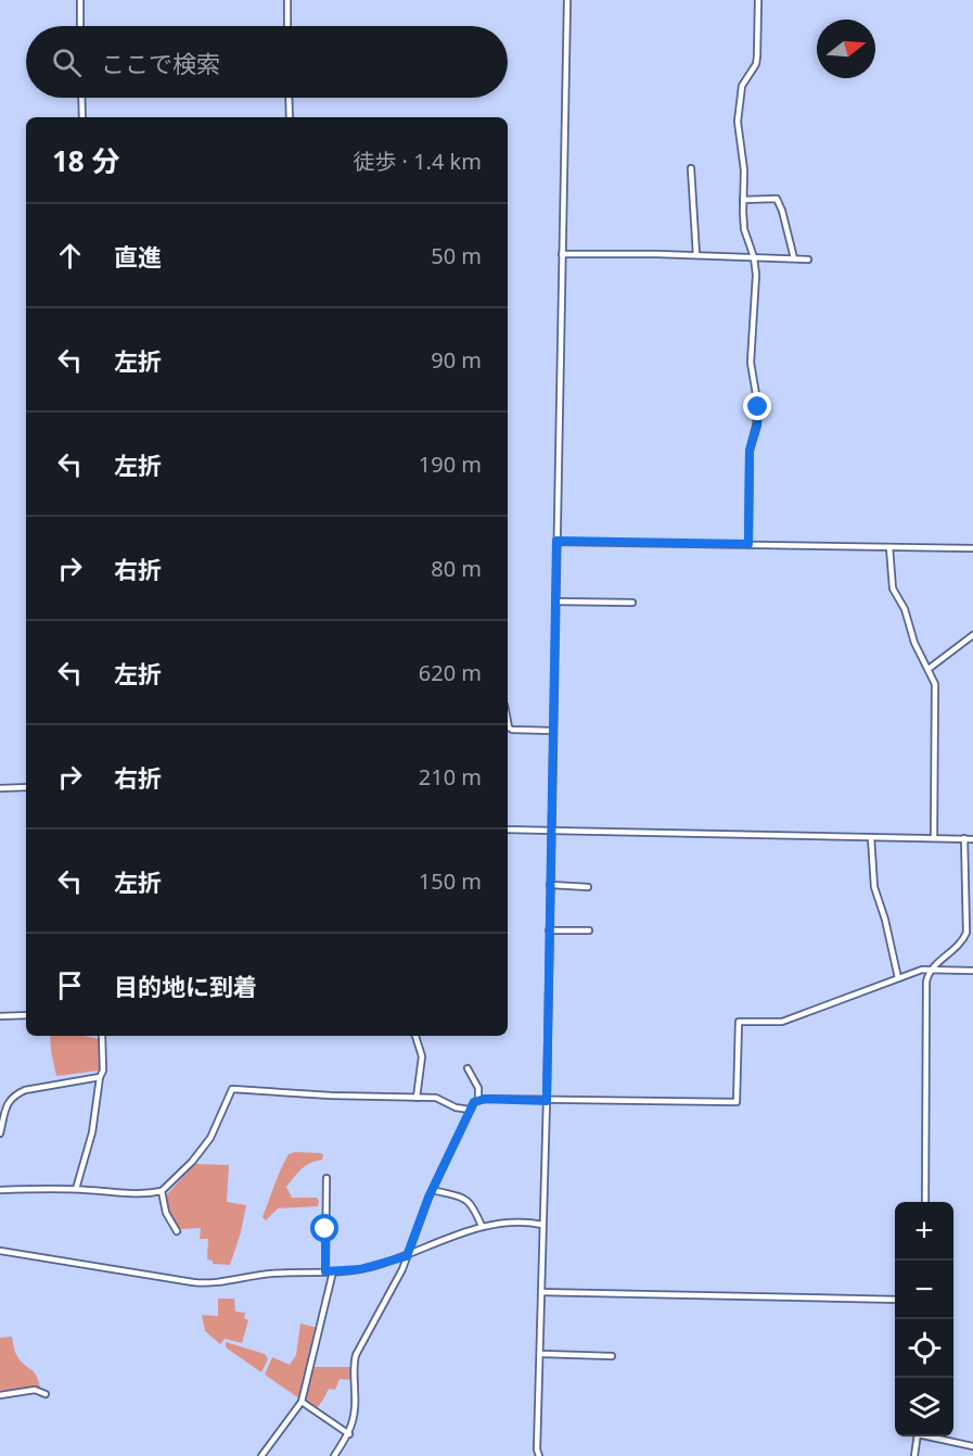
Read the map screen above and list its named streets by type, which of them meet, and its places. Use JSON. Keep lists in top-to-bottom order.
{
  "north": "right",
  "page": {
    "search": "ここで検索",
    "heading": ["18 分", "徒歩 · 1.4 km"],
    "list": [
      ["直進", "50 m"],
      ["左折", "90 m"],
      ["左折", "190 m"],
      ["右折", "80 m"],
      ["左折", "620 m"],
      ["右折", "210 m"],
      ["左折", "150 m"],
      "目的地に到着"
    ],
    "map_buttons": ["+", "−"]
  }
}
